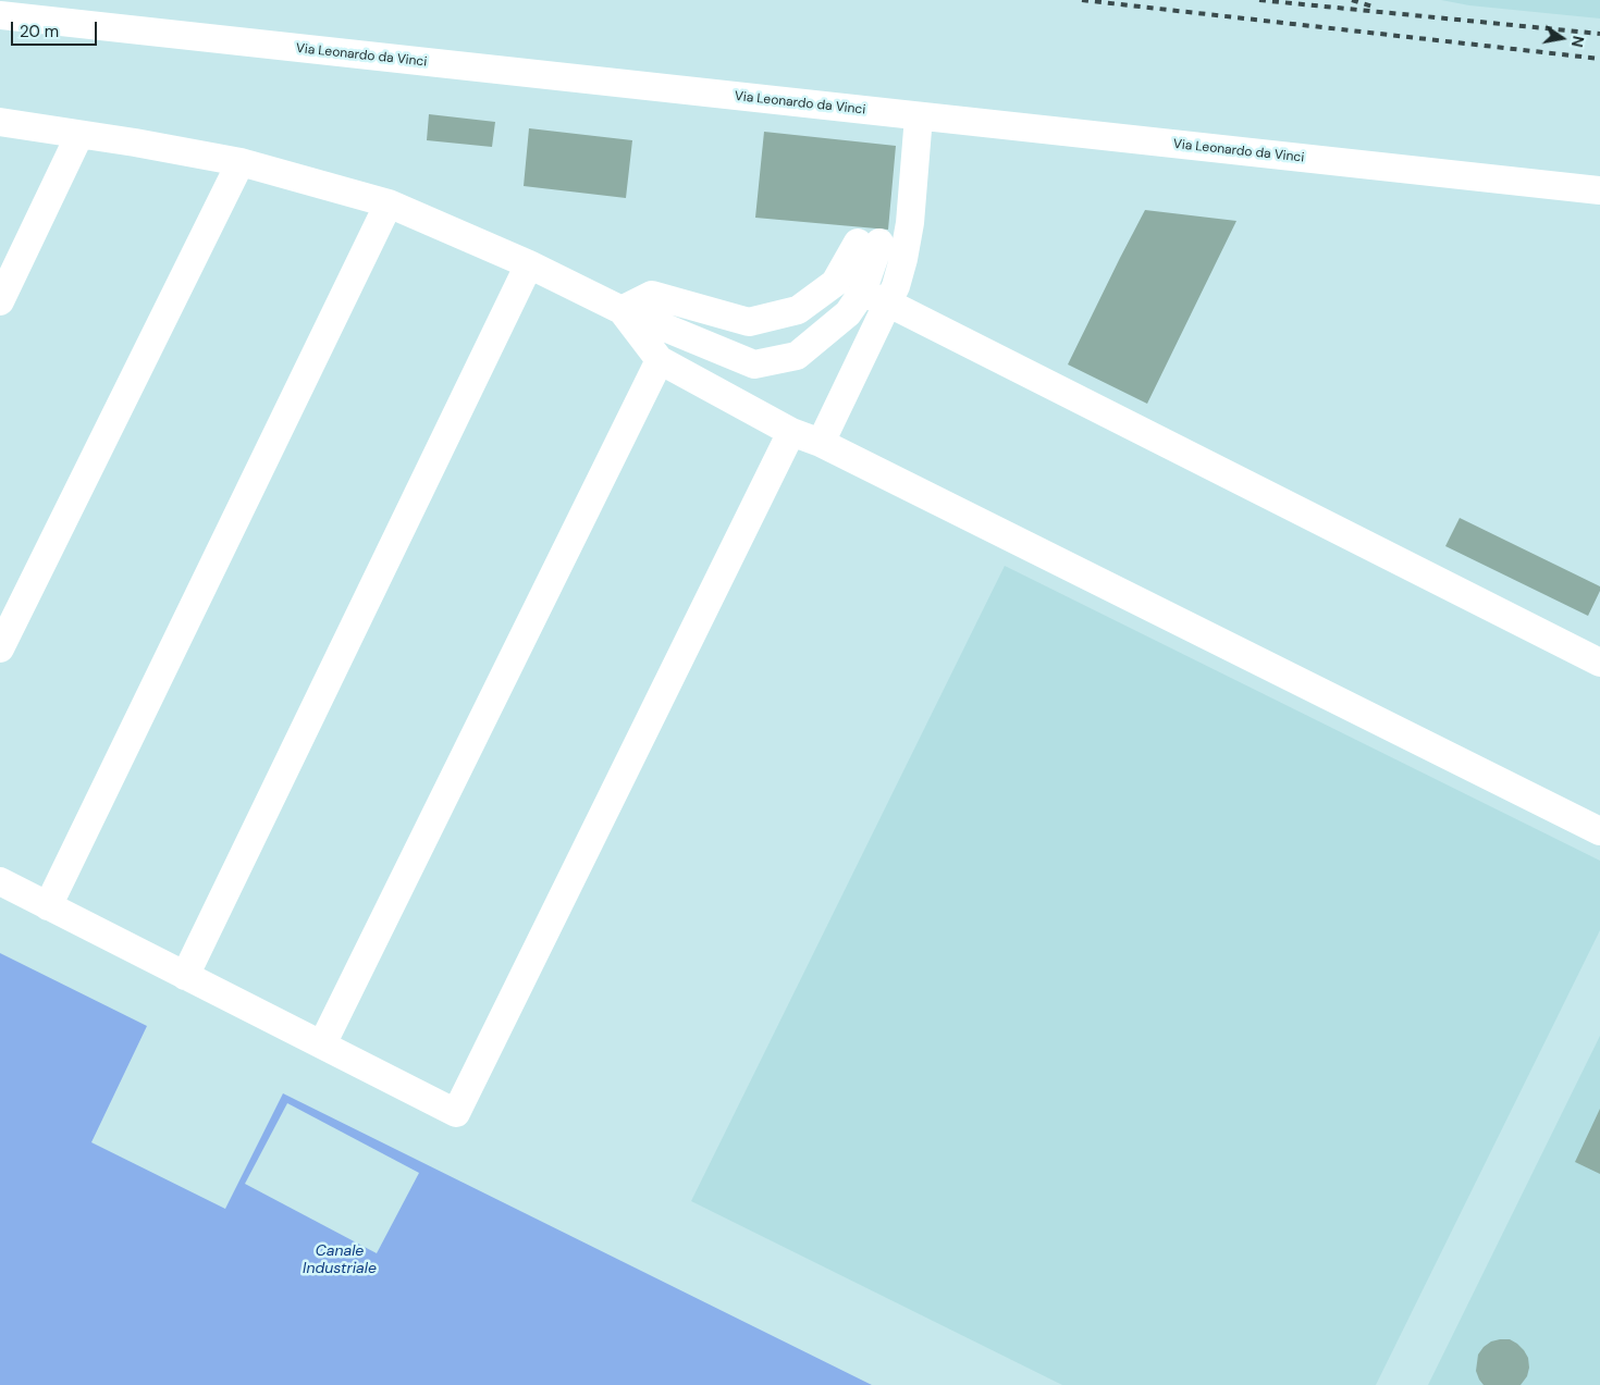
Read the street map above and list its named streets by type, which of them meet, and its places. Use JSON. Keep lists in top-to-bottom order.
{
  "streets": {
    "street": ["Via Leonardo da Vinci"]
  },
  "water": ["Canale Industriale"],
  "scale_bar": "20 m",
  "north": "right"
}
